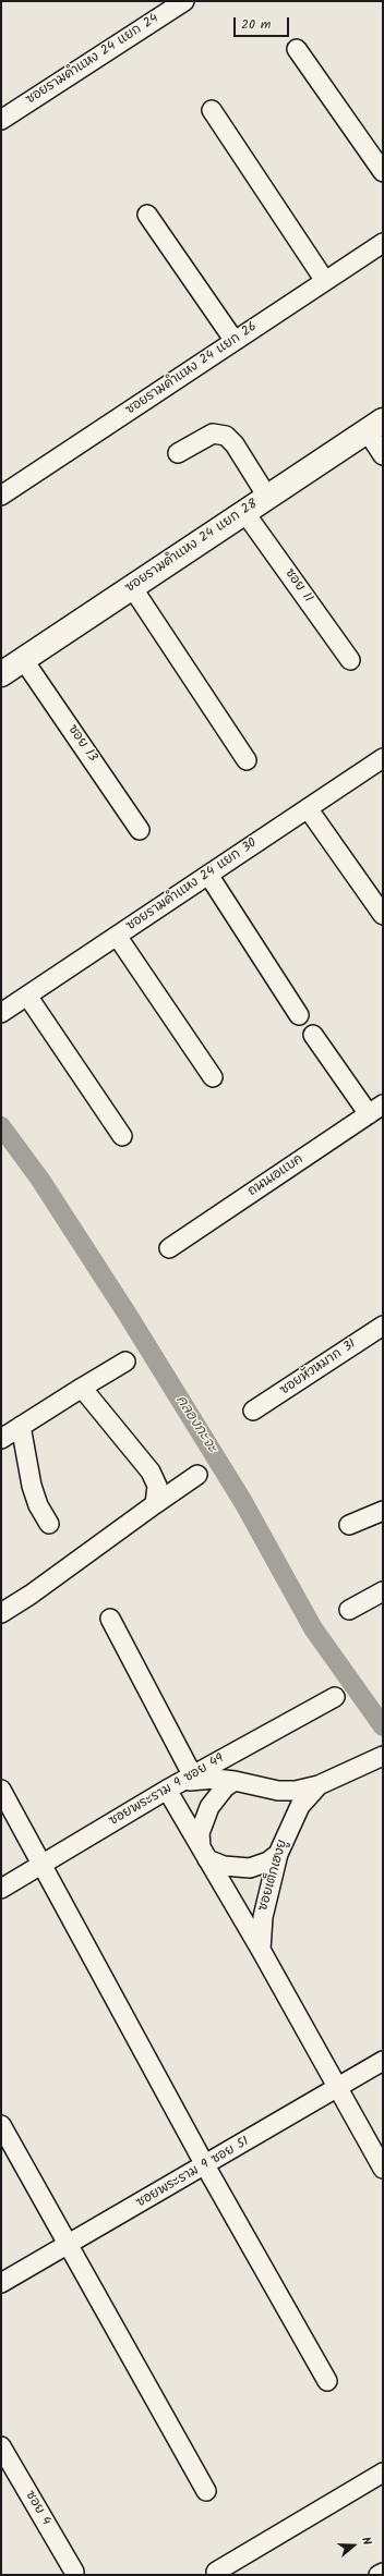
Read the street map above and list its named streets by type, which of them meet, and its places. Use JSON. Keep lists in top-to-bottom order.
{
  "streets": {
    "street": [
      "ซอยรามคำแหง 24 แยก 24",
      "ซอยรามคำแหง 24 แยก 26",
      "ซอยรามคำแหง 24 แยก 28",
      "ซอย 11",
      "ซอย 13",
      "ซอยรามคำแหง 24 แยก 30",
      "ถนนเอแบค",
      "ซอยหัวหมาก 31",
      "ซอยพระราม 9 ซอย 49",
      "ซอยเต็กเฮงยู",
      "ซอยพระราม 9 ซอย 51",
      "ซอย 4"
    ]
  },
  "crossings": [
    ["ซอยรามคำแหง 24 แยก 28", "ซอย 11"],
    ["ซอยรามคำแหง 24 แยก 28", "ซอย 13"],
    ["ซอยพระราม 9 ซอย 49", "ซอยเต็กเฮงยู"]
  ],
  "water": ["คลองกะจะ"],
  "scale_bar": "20 m",
  "north": "right"
}
